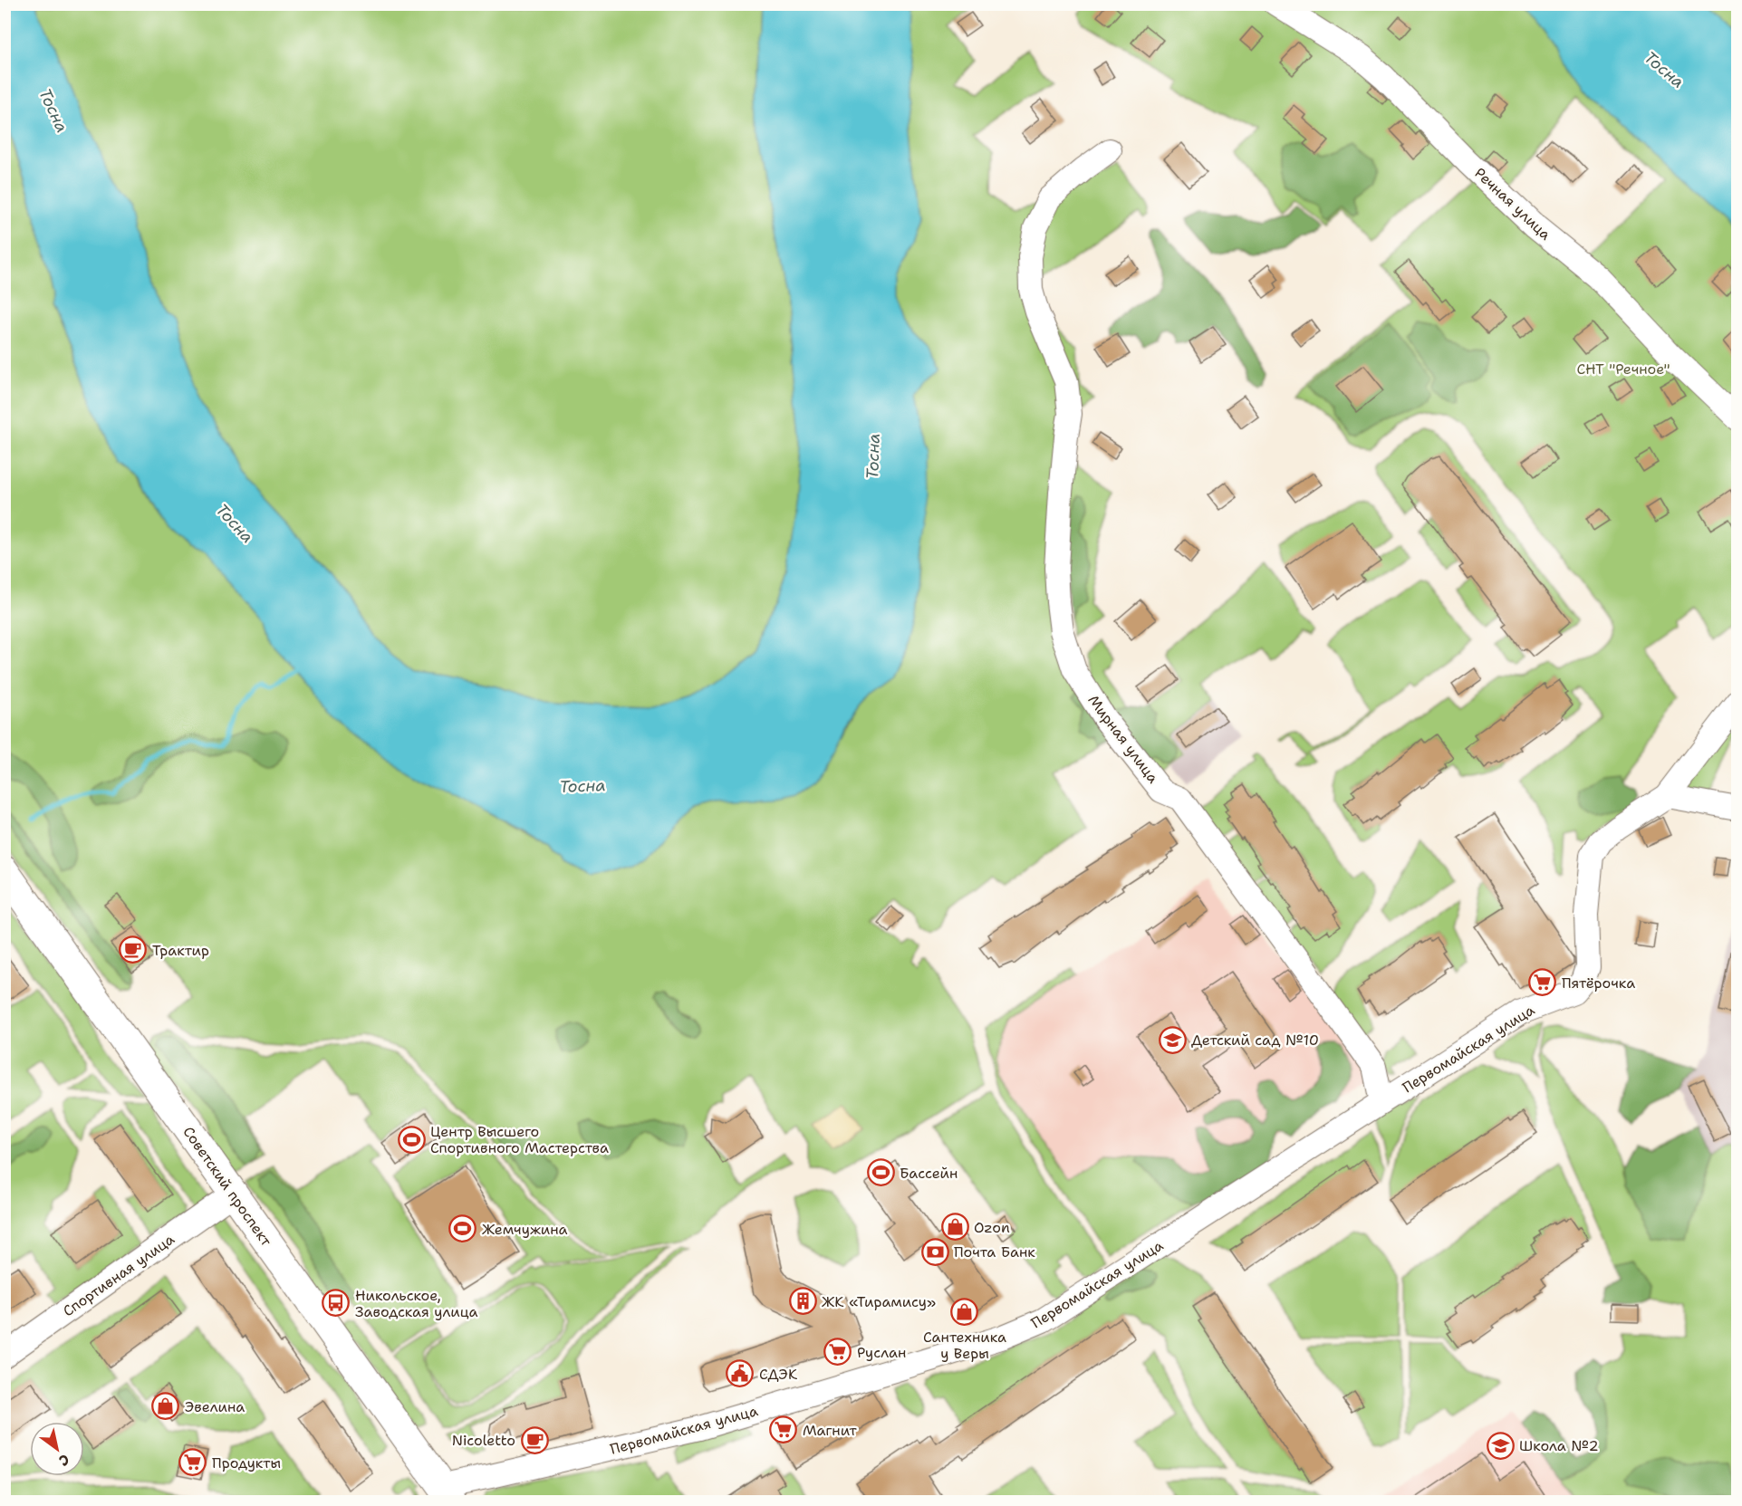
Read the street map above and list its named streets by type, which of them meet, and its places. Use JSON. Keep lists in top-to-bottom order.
{
  "streets": {
    "main road": ["Советский проспект"],
    "street": [
      "Речная улица",
      "Мирная улица",
      "Первомайская улица",
      "Спортивная улица"
    ]
  },
  "crossings": [
    ["Мирная улица", "Первомайская улица"],
    ["Первомайская улица", "Советский проспект"],
    ["Советский проспект", "Спортивная улица"]
  ],
  "water": ["Тосна"],
  "parks": ["СНТ \"Речное\""],
  "places": {
    "cafe": ["Трактир", "Nicoletto"],
    "supermarket": [
      "Пятёрочка",
      "Руслан",
      "Магнит",
      "Продукты"
    ],
    "school or university": ["Детский сад №10", "Школа №2"],
    "sports": ["Центр Высшего Спортивного Мастерства", "Бассейн", "Жемчужина"],
    "shop": ["Ozon", "Сантехника у Веры", "Эвелина"],
    "bank": ["Почта Банк"],
    "building": ["ЖК «Тирамису»"],
    "bus stop": ["Никольское, Заводская улица"],
    "public building": ["СДЭК"]
  },
  "north": "bottom right"
}
